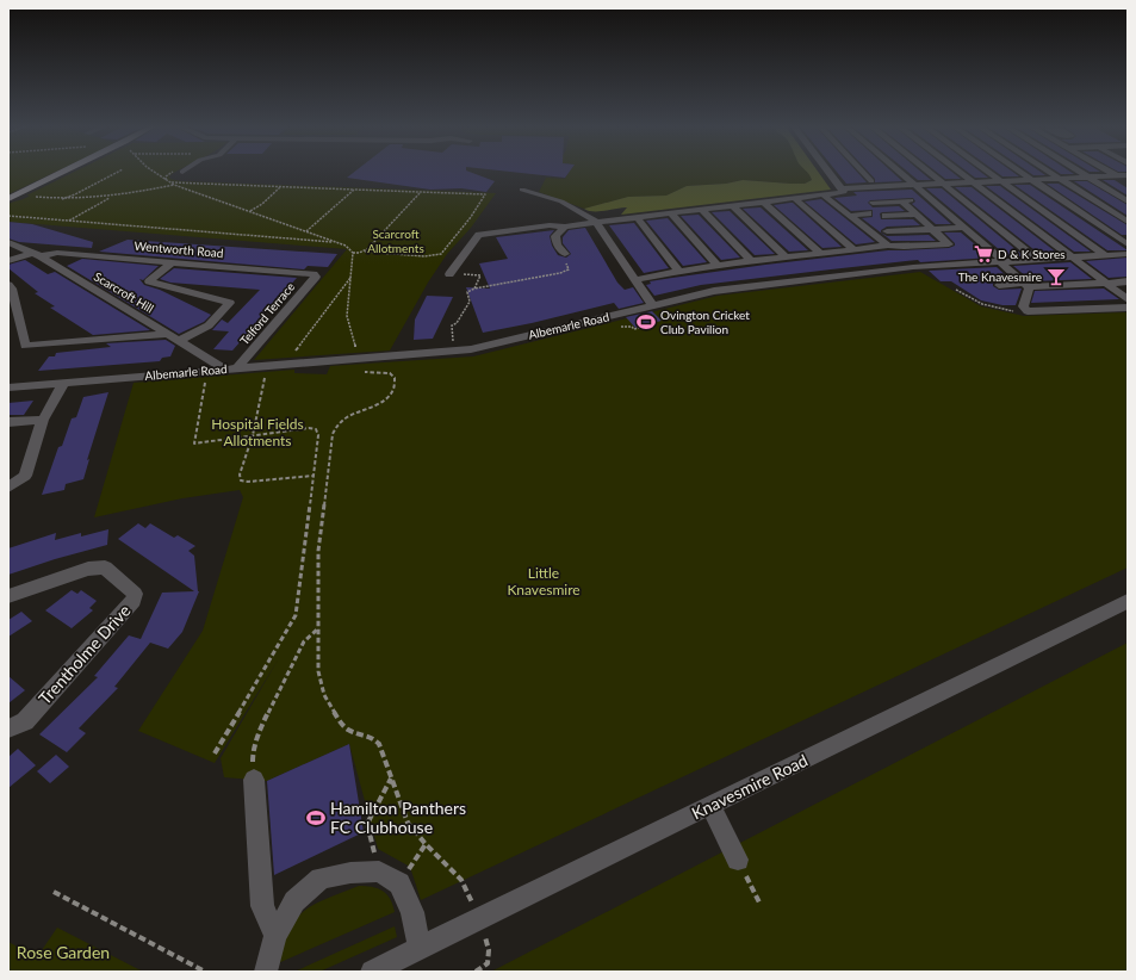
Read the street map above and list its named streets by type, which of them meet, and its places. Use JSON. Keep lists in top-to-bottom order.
{
  "streets": {
    "street": [
      "Wentworth Road",
      "Scarcroft Hill",
      "Telford Terrace",
      "Albemarle Road",
      "Trentholme Drive",
      "Knavesmire Road"
    ]
  },
  "crossings": [
    ["Wentworth Road", "Scarcroft Hill"],
    ["Wentworth Road", "Telford Terrace"],
    ["Scarcroft Hill", "Albemarle Road"],
    ["Telford Terrace", "Albemarle Road"]
  ],
  "parks": [
    "Scarcroft Allotments",
    "Hospital Fields Allotments",
    "Little Knavesmire",
    "Rose Garden"
  ],
  "places": {
    "supermarket": ["D & K Stores"],
    "bar": ["The Knavesmire"],
    "sports": ["Ovington Cricket Club Pavilion", "Hamilton Panthers FC Clubhouse"]
  }
}
